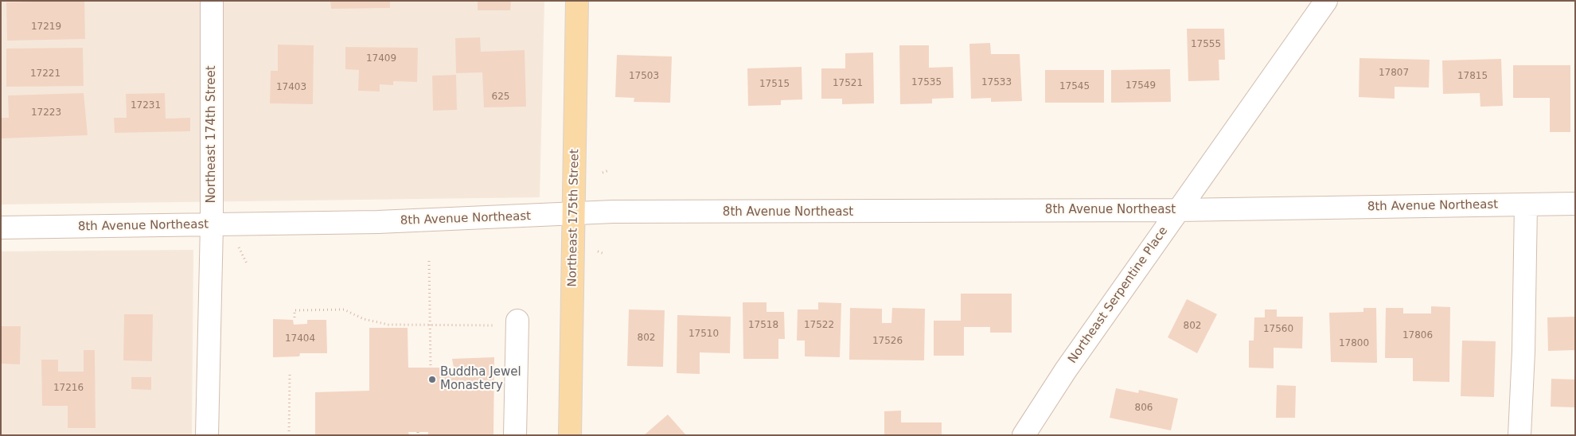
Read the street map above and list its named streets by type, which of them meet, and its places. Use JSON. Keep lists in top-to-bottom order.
{
  "streets": {
    "main road": ["Northeast 175th Street"],
    "street": ["Northeast 174th Street", "8th Avenue Northeast", "Northeast Serpentine Place"]
  },
  "crossings": [
    ["Northeast 174th Street", "8th Avenue Northeast"],
    ["8th Avenue Northeast", "Northeast 175th Street"],
    ["8th Avenue Northeast", "Northeast Serpentine Place"]
  ],
  "places": ["Buddha Jewel Monastery"],
  "house_numbers": [
    "17219",
    "17555",
    "17409",
    "17807",
    "17221",
    "17503",
    "17815",
    "17535",
    "17533",
    "17521",
    "17515",
    "17549",
    "17545",
    "17403",
    "625",
    "17231",
    "17223",
    "17518",
    "17522",
    "802",
    "17560",
    "17510",
    "17806",
    "802",
    "17404",
    "17526",
    "17800",
    "17216",
    "806"
  ]
}
